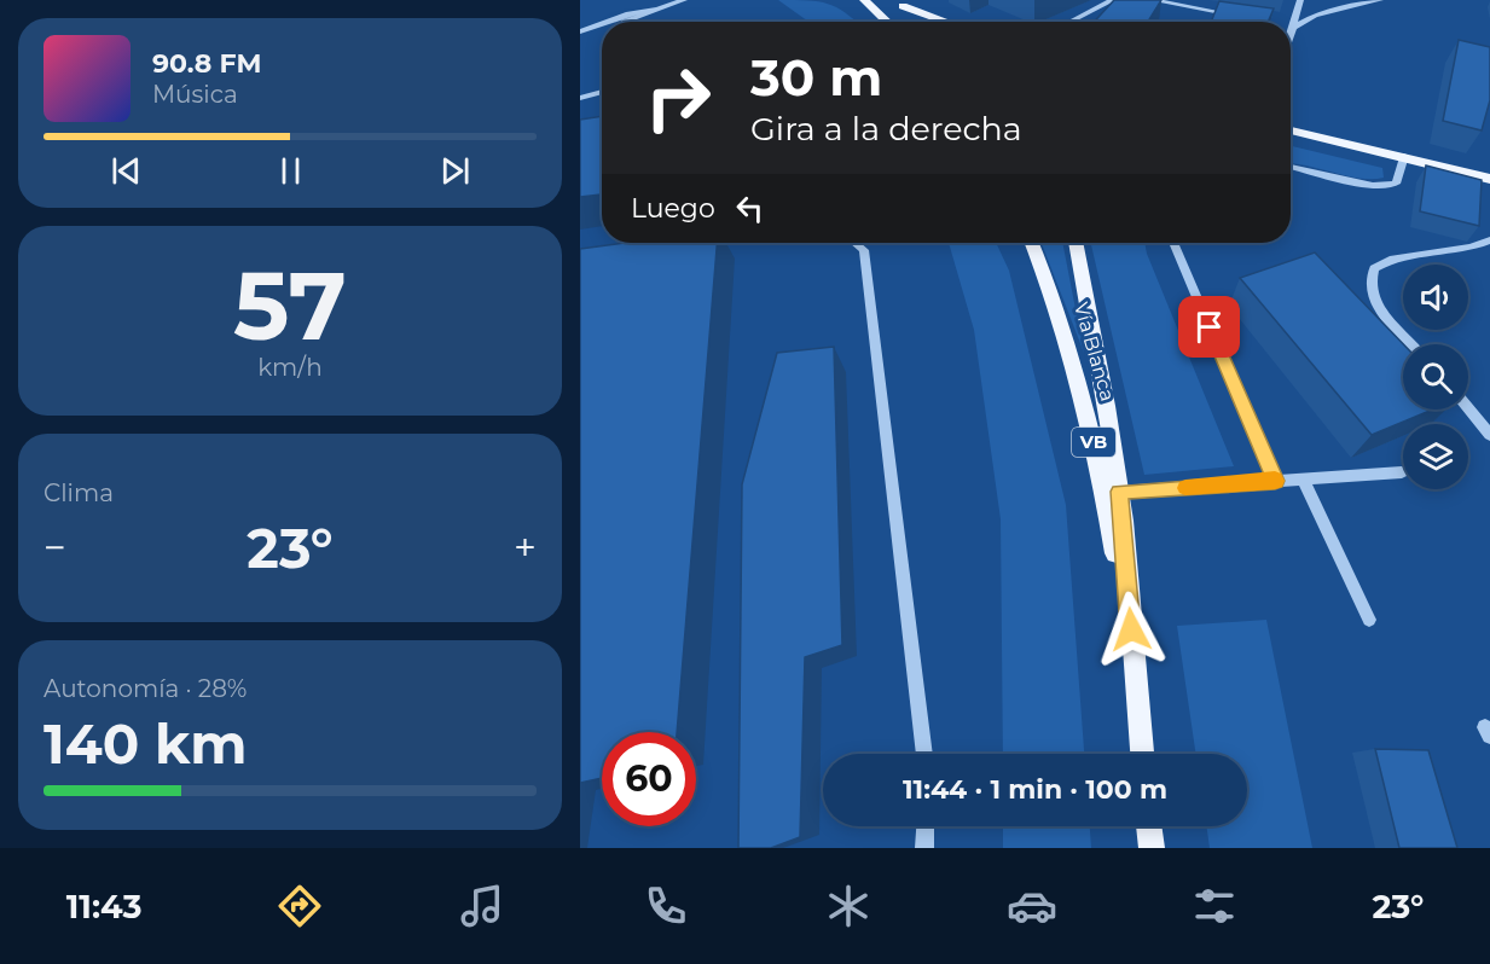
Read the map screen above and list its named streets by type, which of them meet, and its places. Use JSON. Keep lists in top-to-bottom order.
{
  "streets": {
    "main road": ["Vía Blanca", "VB"]
  },
  "page": {
    "turn": ["30 m", "Gira a la derecha"],
    "song": ["90.8 FM", "Música"],
    "then": "Luego",
    "tile": [
      ["57", "km/h"],
      "Clima",
      ["Autonomía · 28%", "140 km"]
    ],
    "heat": ["−", "23°", "+"],
    "limit": "60",
    "trip": "11:44 · 1 min · 100 m",
    "tabs": ["11:43", "23°"]
  }
}
